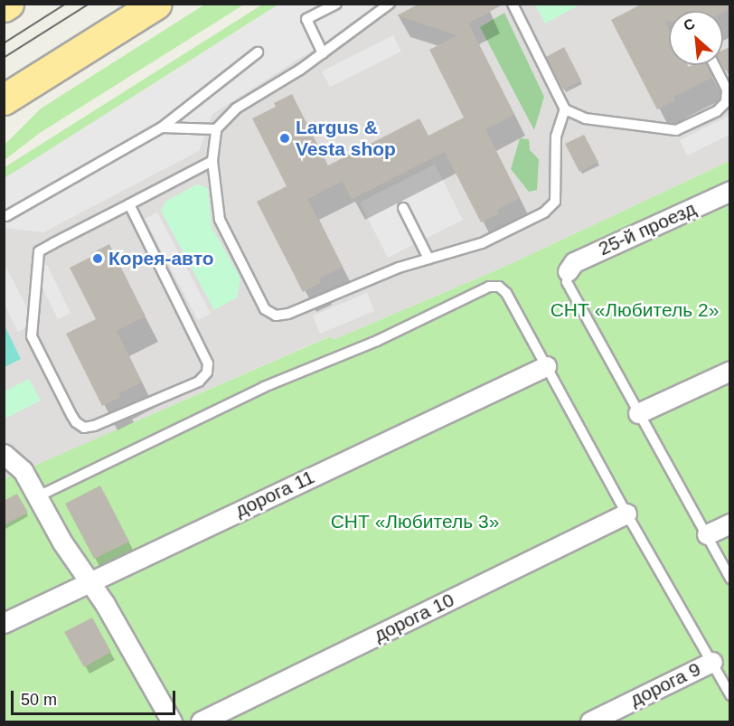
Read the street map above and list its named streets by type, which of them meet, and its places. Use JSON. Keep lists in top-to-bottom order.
{
  "streets": {
    "street": [
      "25-й проезд",
      "дорога 11",
      "дорога 10",
      "дорога 9"
    ]
  },
  "parks": ["СНТ «Любитель 2»", "СНТ «Любитель 3»"],
  "places": ["Largus & Vesta shop", "Корея-авто"],
  "scale_bar": "50 m",
  "north": "top left"
}
